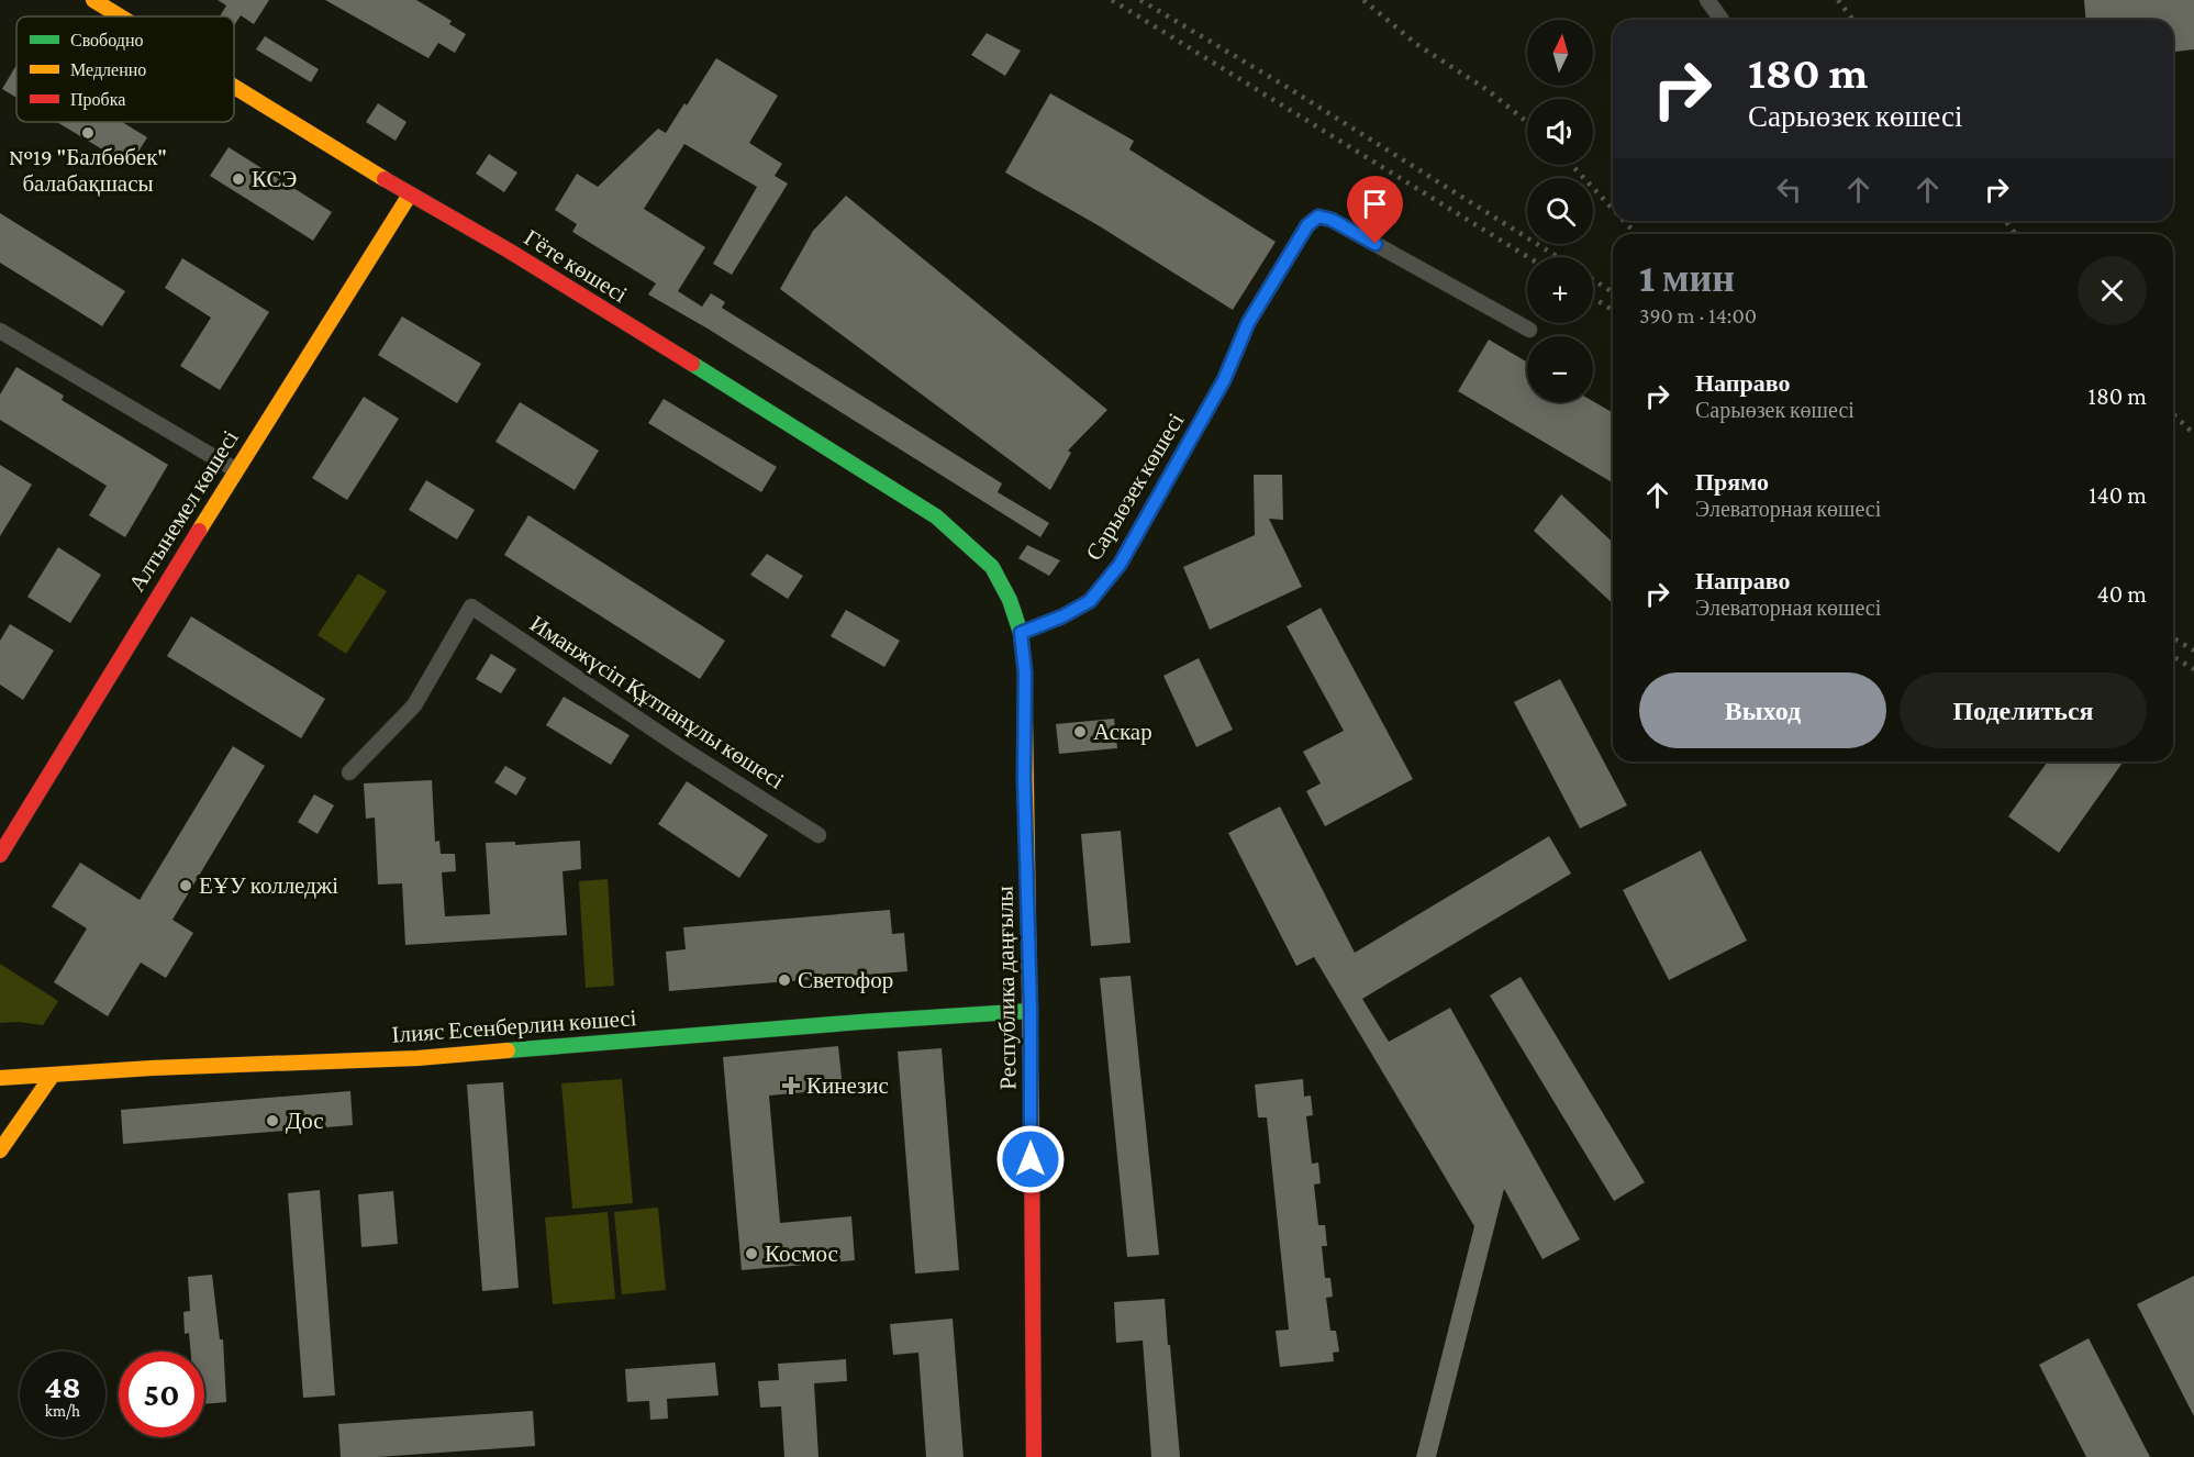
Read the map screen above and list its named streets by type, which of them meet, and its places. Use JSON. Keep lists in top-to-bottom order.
{
  "streets": {
    "main road": [
      "Гёте көшесі",
      "Алтынемел көшесі",
      "Республика даңғылы",
      "Ілияс Есенберлин көшесі"
    ],
    "street": ["Сарыөзек көшесі", "Иманжүсіп Құтпанұлы көшесі"]
  },
  "crossings": [
    ["Гёте көшесі", "Алтынемел көшесі"],
    ["Гёте көшесі", "Республика даңғылы"],
    ["Сарыөзек көшесі", "Республика даңғылы"],
    ["Республика даңғылы", "Ілияс Есенберлин көшесі"]
  ],
  "places": {
    "other": [
      "№19 \"Балбөбек\" балабақшасы",
      "КСЭ",
      "Аскар",
      "ЕҰУ колледжі",
      "Светофор",
      "Дос",
      "Космос"
    ],
    "health": ["Кинезис"]
  },
  "legend": ["Свободно", "Медленно", "Пробка"],
  "north": "top",
  "page": {
    "map_buttons": ["+", "−"],
    "turn": ["180 m", "Сарыөзек көшесі"],
    "heading": ["1 мин", "390 m · 14:00"],
    "list": [
      {
        "name": "Направо",
        "note": "Сарыөзек көшесі",
        "value": "180 m"
      },
      {
        "name": "Прямо",
        "note": "Элеваторная көшесі",
        "value": "140 m"
      },
      {
        "name": "Направо",
        "note": "Элеваторная көшесі",
        "value": "40 m"
      }
    ],
    "buttons": ["Выход", "Поделиться"],
    "speed": "48 km/h",
    "limit": "50"
  }
}
